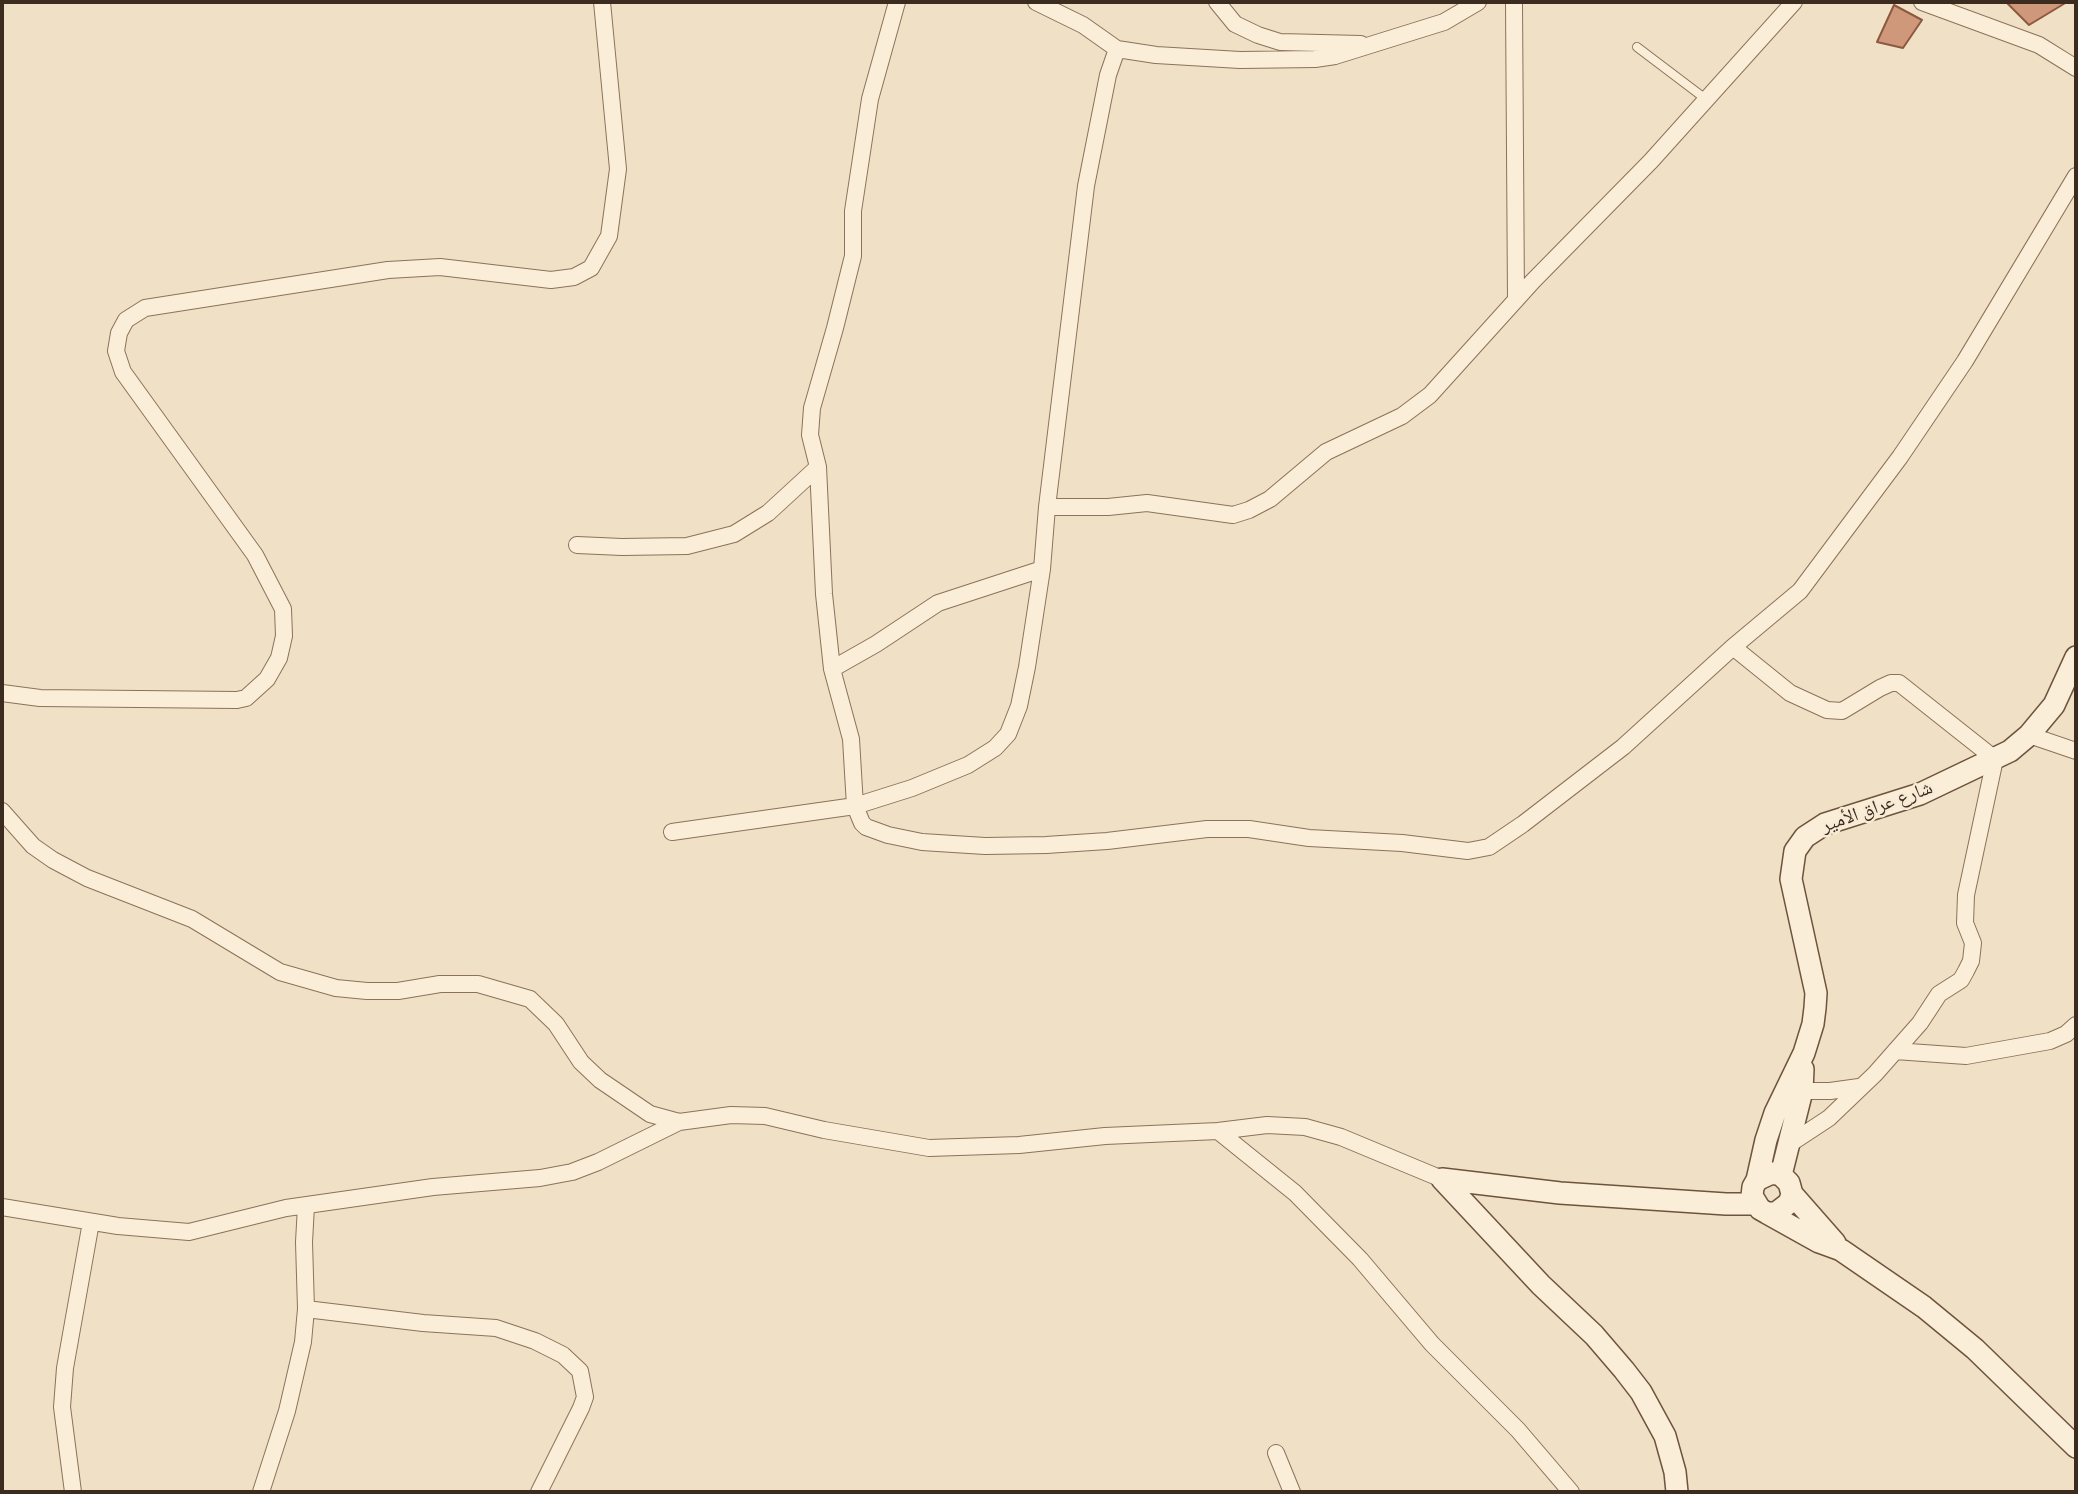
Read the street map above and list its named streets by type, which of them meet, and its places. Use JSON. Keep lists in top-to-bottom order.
{
  "streets": {
    "main road": ["شارع عراق الأمير"]
  }
}
